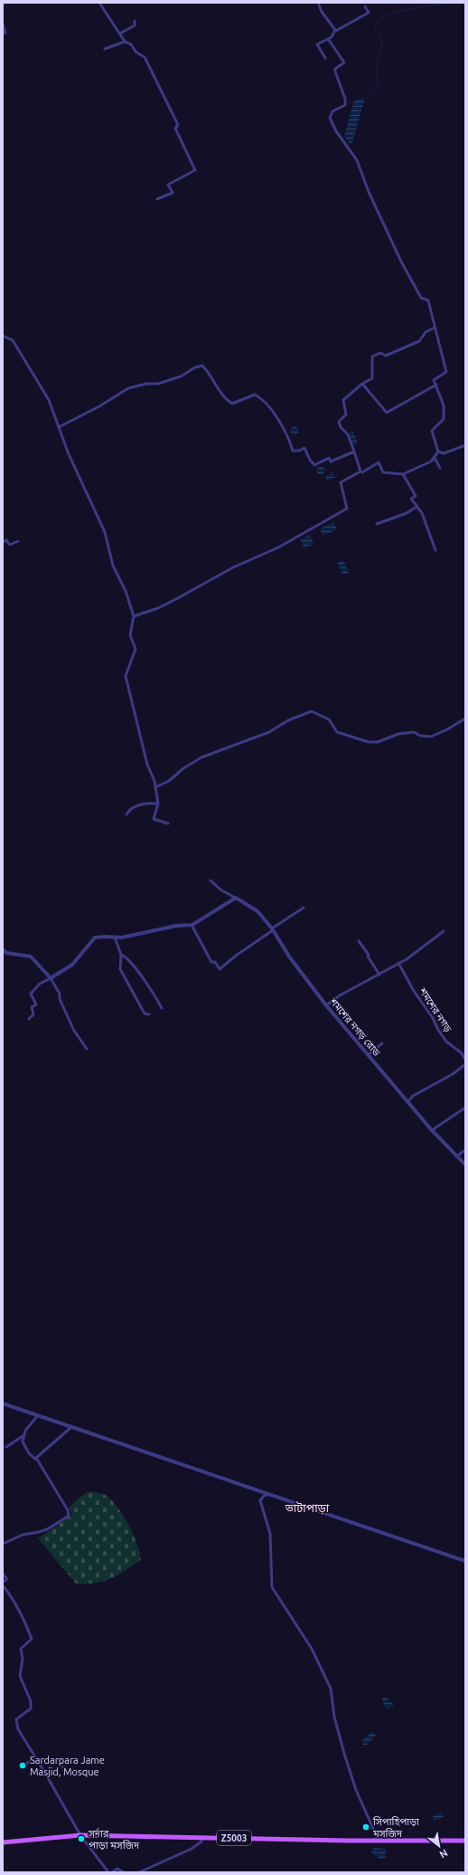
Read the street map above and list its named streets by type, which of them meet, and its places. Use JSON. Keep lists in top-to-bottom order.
{
  "streets": {
    "main road": ["Z5003"],
    "street": ["শমশের নগড়", "শমশের নগড় রোড"]
  },
  "districts": ["ভাটাপাড়া"],
  "places": ["Sardarpara Jame Masjid, Mosque", "সিপাহিপাড়া মসজিদ", "সর্দার পাড়া মসজিদ"],
  "north": "bottom right"
}
